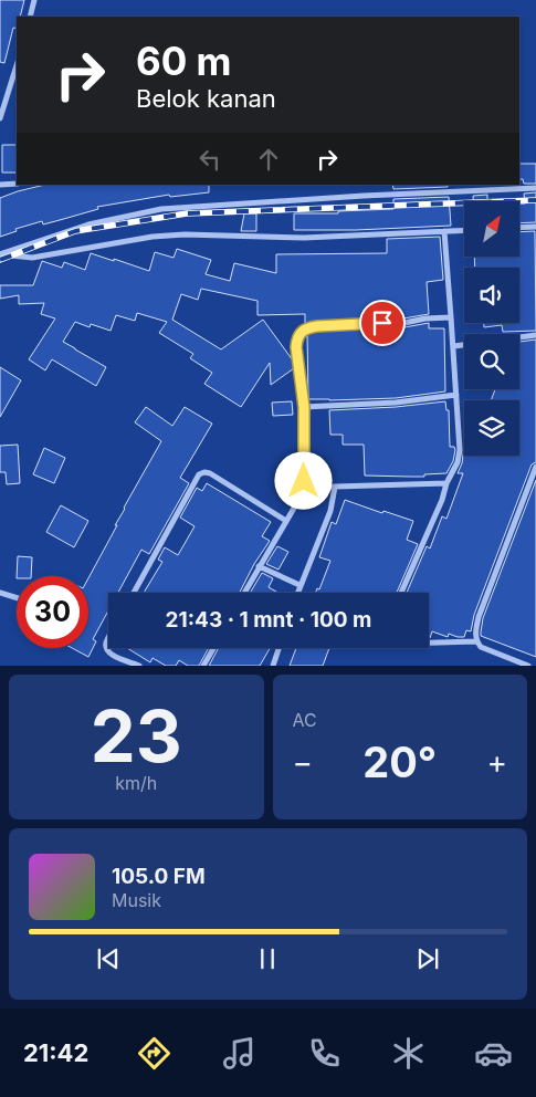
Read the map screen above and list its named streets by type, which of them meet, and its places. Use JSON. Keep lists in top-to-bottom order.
{
  "north": "top right",
  "page": {
    "turn": ["60 m", "Belok kanan"],
    "limit": "30",
    "trip": "21:43 · 1 mnt · 100 m",
    "tile": [
      ["23", "km/h"],
      "AC"
    ],
    "heat": ["−", "20°", "+"],
    "song": ["105.0 FM", "Musik"],
    "tabs": "21:42"
  }
}
